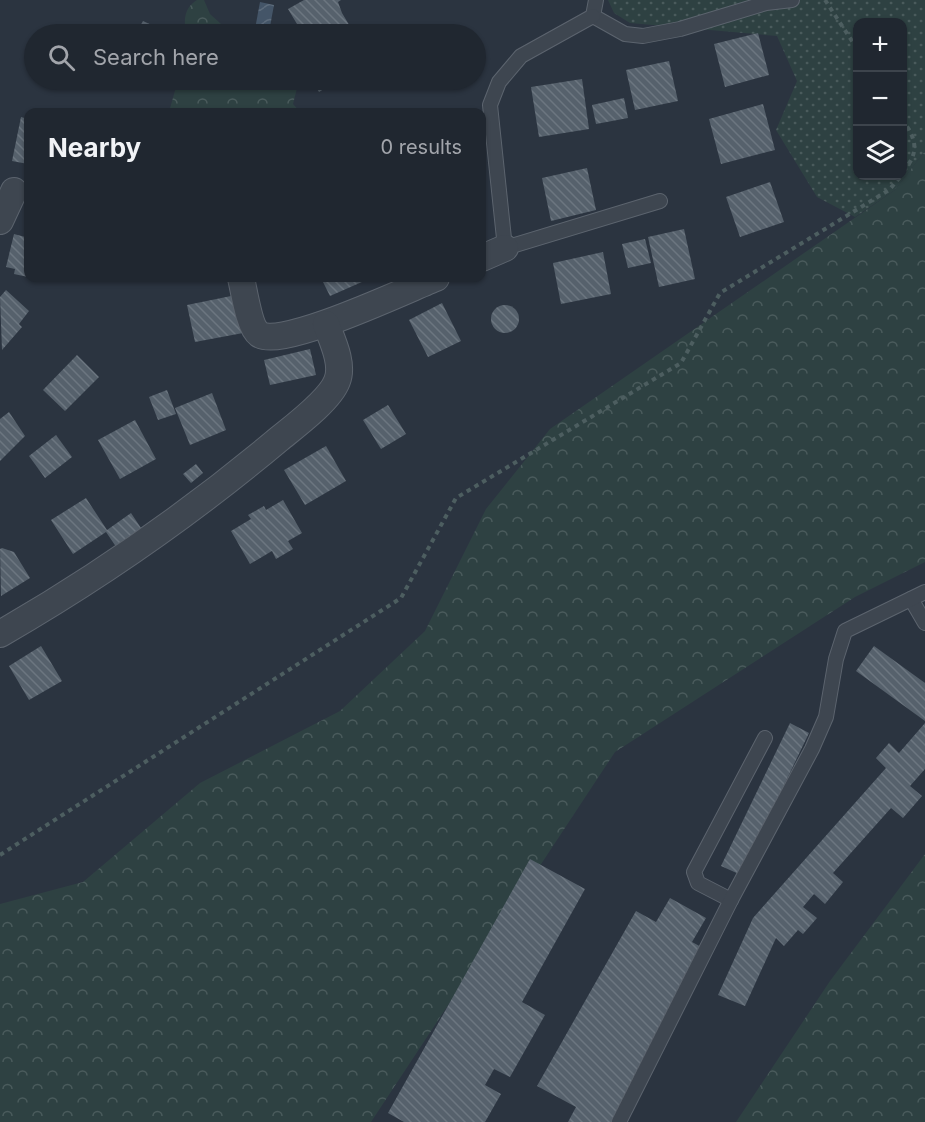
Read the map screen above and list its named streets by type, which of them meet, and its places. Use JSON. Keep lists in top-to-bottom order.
{
  "page": {
    "map_buttons": ["+", "−"],
    "search": "Search here",
    "heading": ["Nearby", "0 results"]
  }
}
